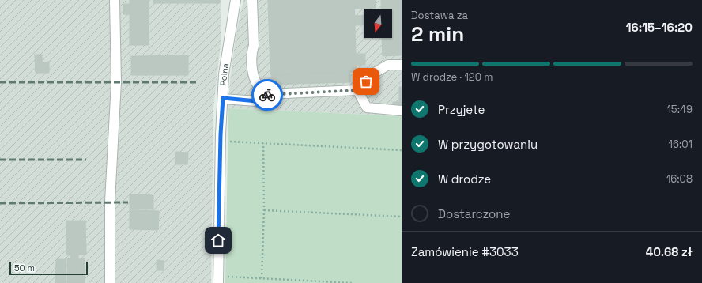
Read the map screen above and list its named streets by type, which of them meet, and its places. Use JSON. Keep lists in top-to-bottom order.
{
  "streets": {
    "street": ["Polna"]
  },
  "scale_bar": "50 m",
  "north": "bottom",
  "page": {
    "heading": ["2 min", "Dostawa za", "16:15–16:20"],
    "panel": ["Zamówienie #3033", "40.68 zł"],
    "bar": "W drodze · 120 m",
    "list": [
      ["Przyjęte", "15:49"],
      ["W przygotowaniu", "16:01"],
      ["W drodze", "16:08"],
      "Dostarczone"
    ],
    "scale": "50 m"
  }
}
